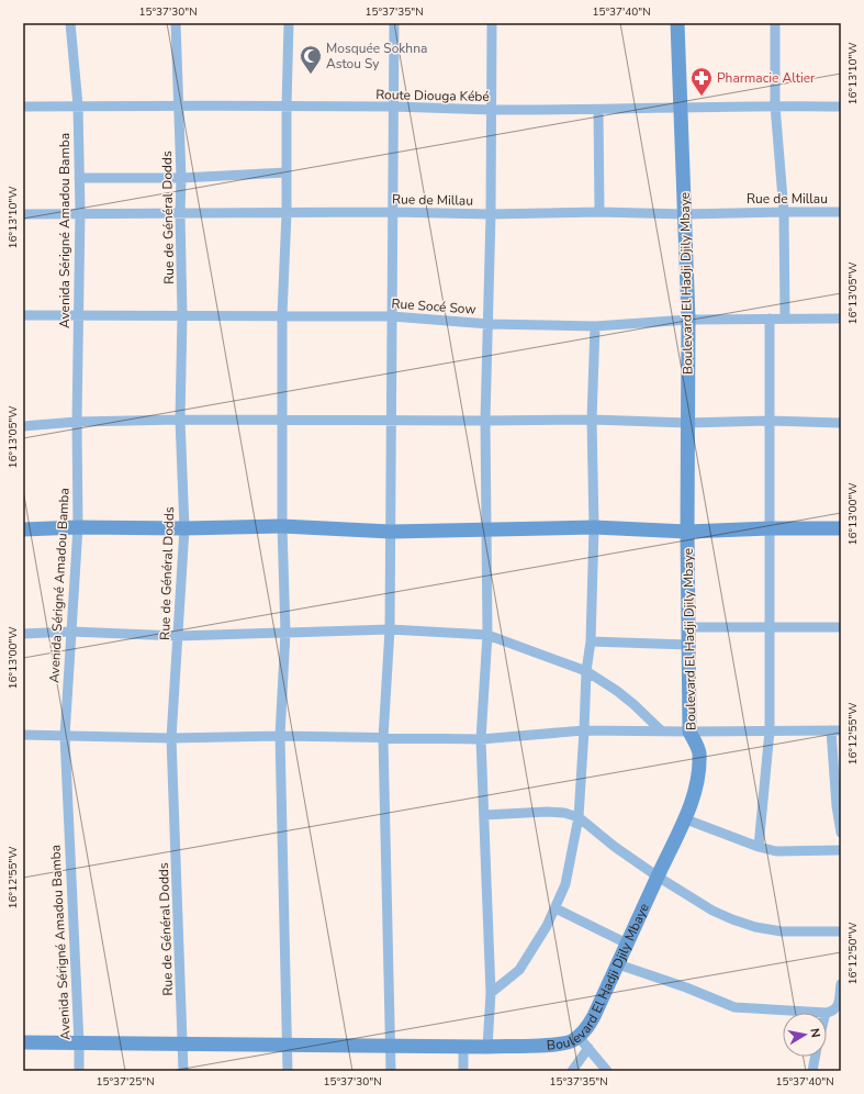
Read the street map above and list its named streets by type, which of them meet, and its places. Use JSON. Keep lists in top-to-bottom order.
{
  "streets": {
    "main road": ["Boulevard El Hadji Djily Mbaye"],
    "street": [
      "Route Diouga Kébé",
      "Rue de Millau",
      "Rue de Général Dodds",
      "Avenida Sérigné Amadou Bamba",
      "Rue Socé Sow"
    ]
  },
  "crossings": [
    ["Route Diouga Kébé", "Rue de Général Dodds"],
    ["Route Diouga Kébé", "Avenida Sérigné Amadou Bamba"],
    ["Route Diouga Kébé", "Boulevard El Hadji Djily Mbaye"],
    ["Rue de Millau", "Rue de Général Dodds"],
    ["Rue de Millau", "Avenida Sérigné Amadou Bamba"],
    ["Rue de Millau", "Boulevard El Hadji Djily Mbaye"],
    ["Rue de Général Dodds", "Boulevard El Hadji Djily Mbaye"],
    ["Rue de Général Dodds", "Rue Socé Sow"],
    ["Avenida Sérigné Amadou Bamba", "Boulevard El Hadji Djily Mbaye"],
    ["Avenida Sérigné Amadou Bamba", "Rue Socé Sow"],
    ["Boulevard El Hadji Djily Mbaye", "Rue Socé Sow"]
  ],
  "places": {
    "mosque": ["Mosquée Sokhna Astou Sy"],
    "pharmacy": ["Pharmacie Altier"]
  },
  "north": "right",
  "coordinates": [
    "15°37'30\"N",
    "15°37'35\"N",
    "15°37'40\"N",
    "16°13'10\"W",
    "16°13'05\"W",
    "16°13'00\"W",
    "16°12'55\"W",
    "16°12'50\"W",
    "15°37'25\"N"
  ]
}
